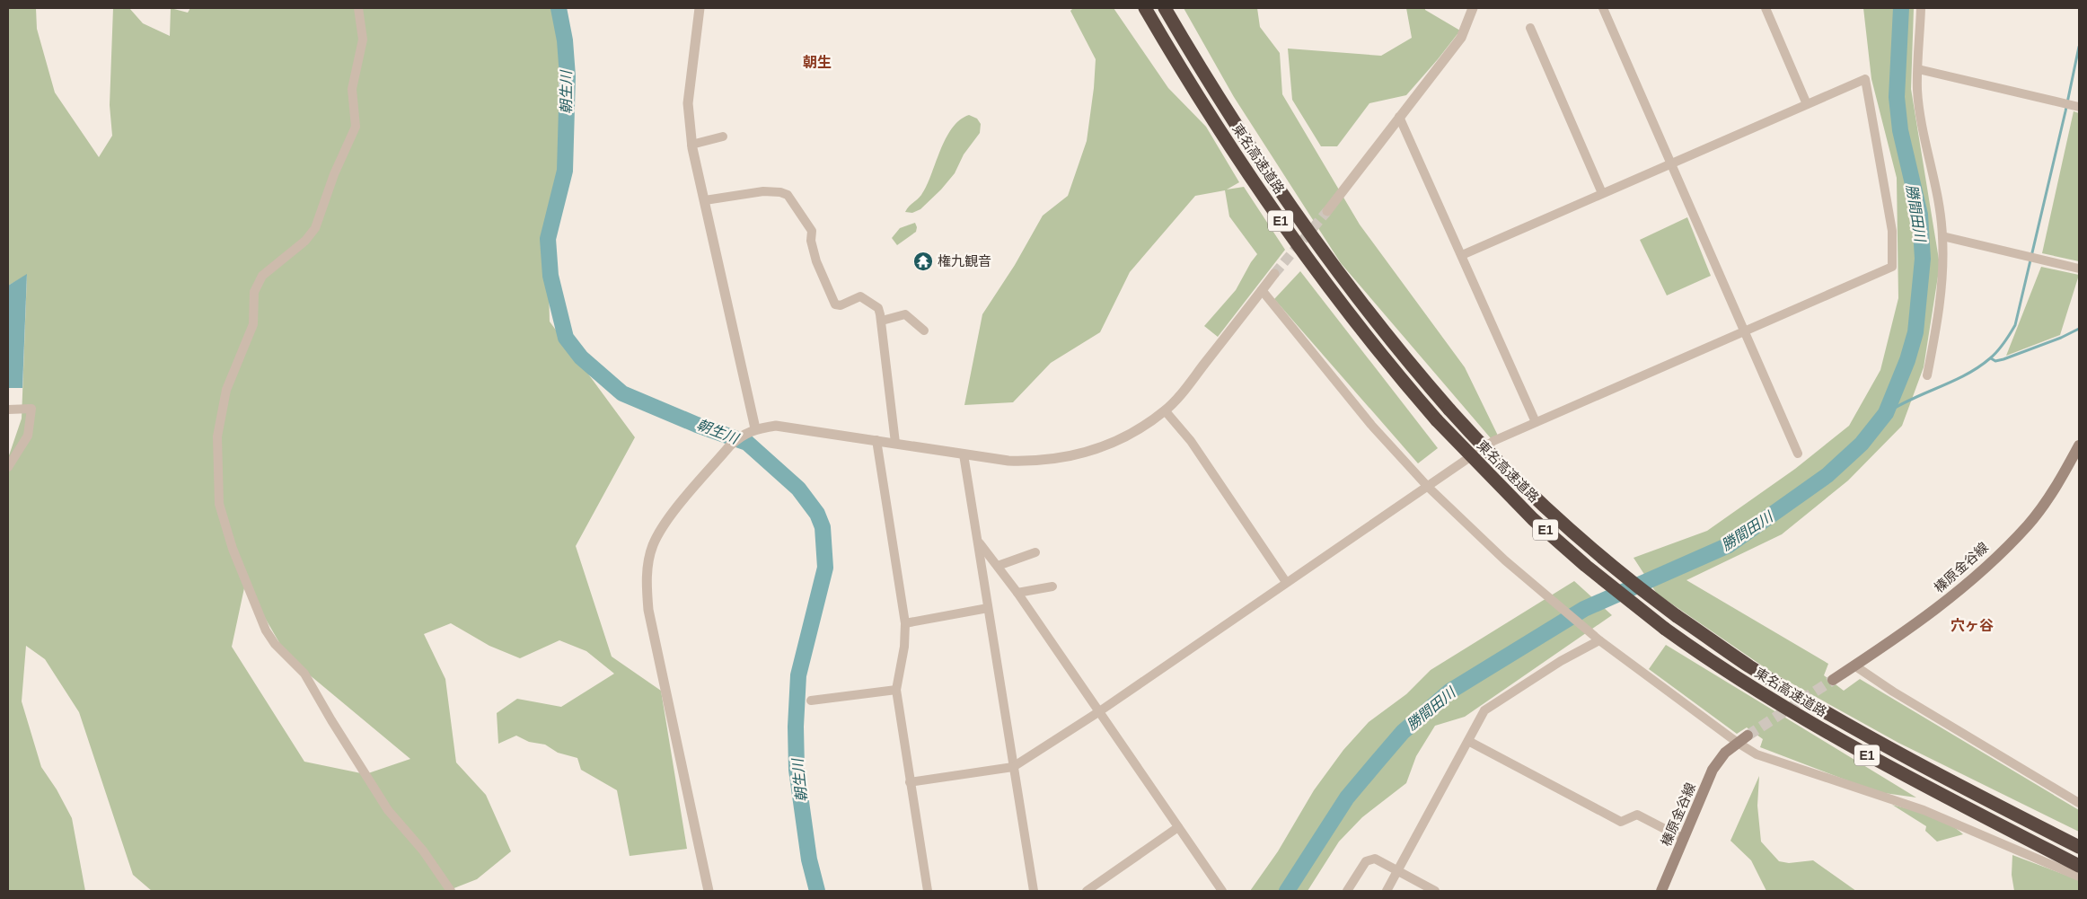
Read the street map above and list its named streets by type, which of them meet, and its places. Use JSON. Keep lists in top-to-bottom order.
{
  "streets": {
    "highway": ["東名高速道路", "E1"],
    "main road": ["榛原金谷線"]
  },
  "districts": ["朝生", "穴ヶ谷"],
  "water": ["朝生川", "勝間田川"],
  "places": {
    "temple": ["権九観音"]
  }
}
